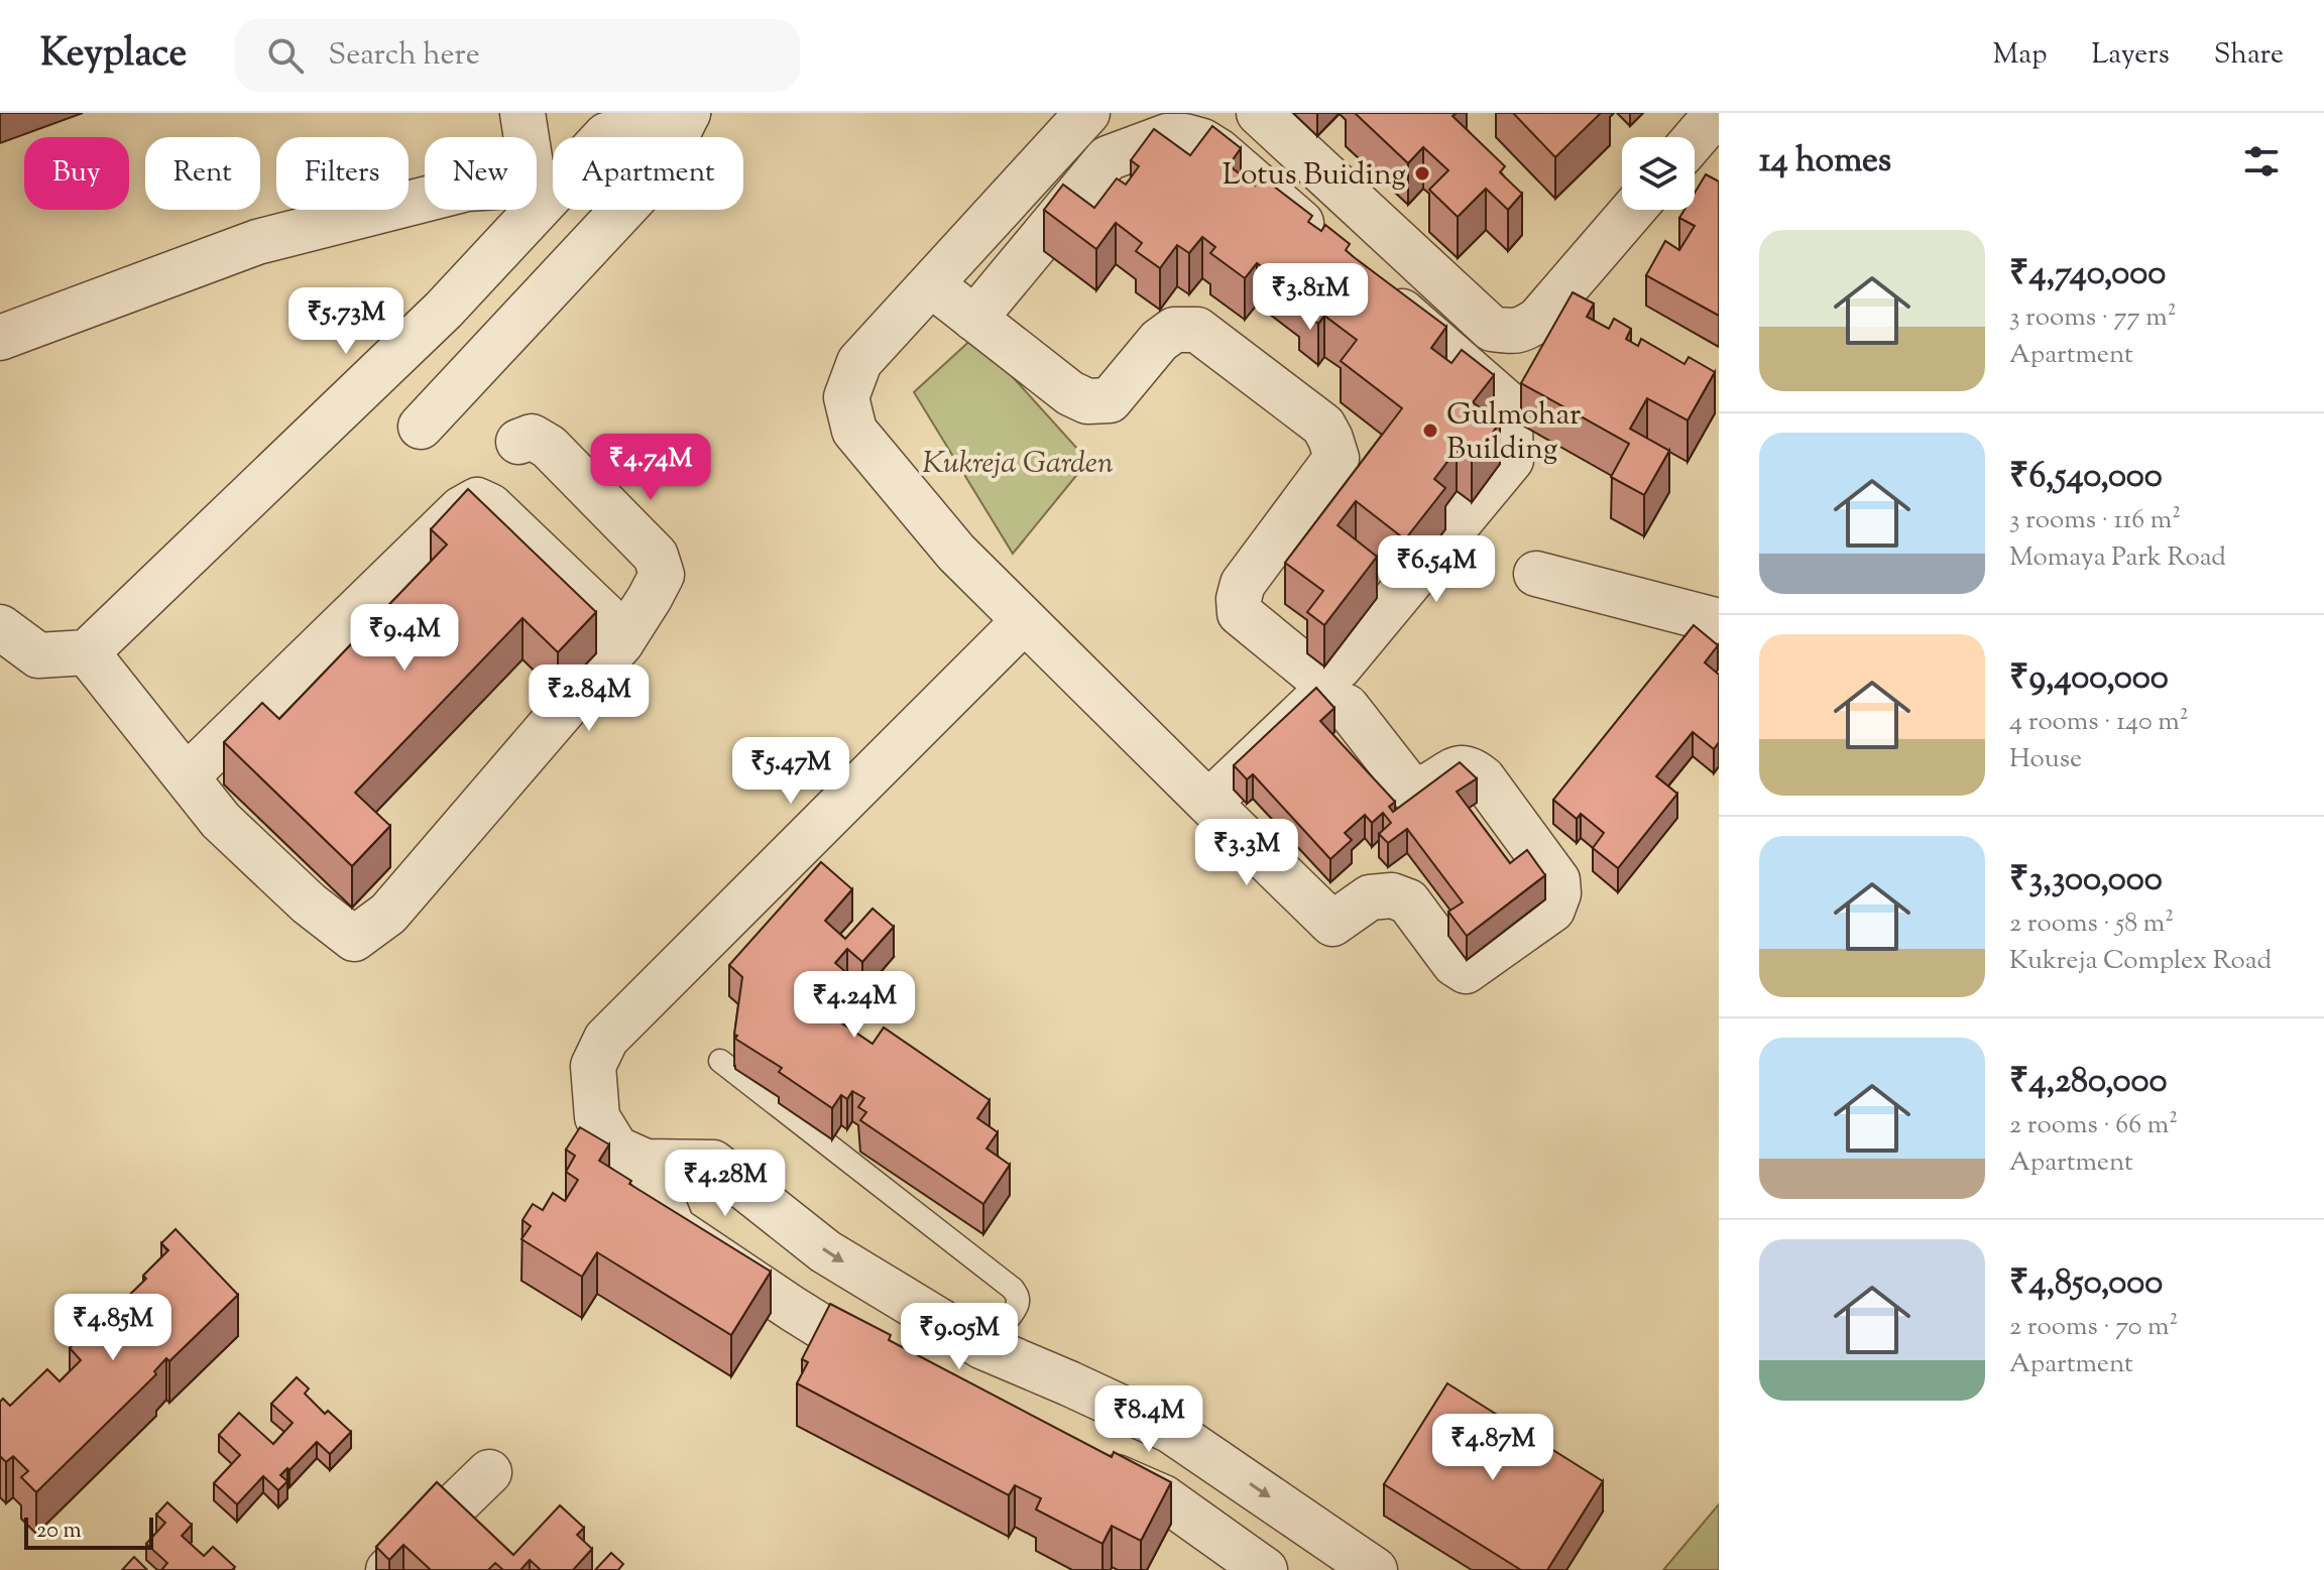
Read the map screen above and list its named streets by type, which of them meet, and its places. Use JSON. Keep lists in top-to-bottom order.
{
  "parks": ["Kukreja Garden"],
  "places": ["Lotus Buiding", "Gulmohar Building"],
  "scale_bar": "20 m",
  "page": {
    "header": "Keyplace",
    "search": "Search here",
    "nav": ["Map", "Layers", "Share"],
    "heading": "14 homes",
    "chip": [
      "Buy",
      "Rent",
      "Filters",
      "New",
      "Apartment"
    ],
    "list": [
      {
        "name": "₹4,740,000",
        "note": "3 rooms · 77 m² · Apartment"
      },
      {
        "name": "₹6,540,000",
        "note": "3 rooms · 116 m² · Momaya Park Road"
      },
      {
        "name": "₹9,400,000",
        "note": "4 rooms · 140 m² · House"
      },
      {
        "name": "₹3,300,000",
        "note": "2 rooms · 58 m² · Kukreja Complex Road"
      },
      {
        "name": "₹4,280,000",
        "note": "2 rooms · 66 m² · Apartment"
      },
      {
        "name": "₹4,850,000",
        "note": "2 rooms · 70 m² · Apartment"
      }
    ],
    "price": [
      "₹3.81M",
      "₹5.73M",
      "₹4.74M",
      "₹6.54M",
      "₹9.4M",
      "₹2.84M",
      "₹5.47M",
      "₹3.3M",
      "₹4.24M",
      "₹4.28M",
      "₹4.85M",
      "₹9.05M",
      "₹8.4M",
      "₹4.87M"
    ],
    "scale": "20 m"
  }
}
